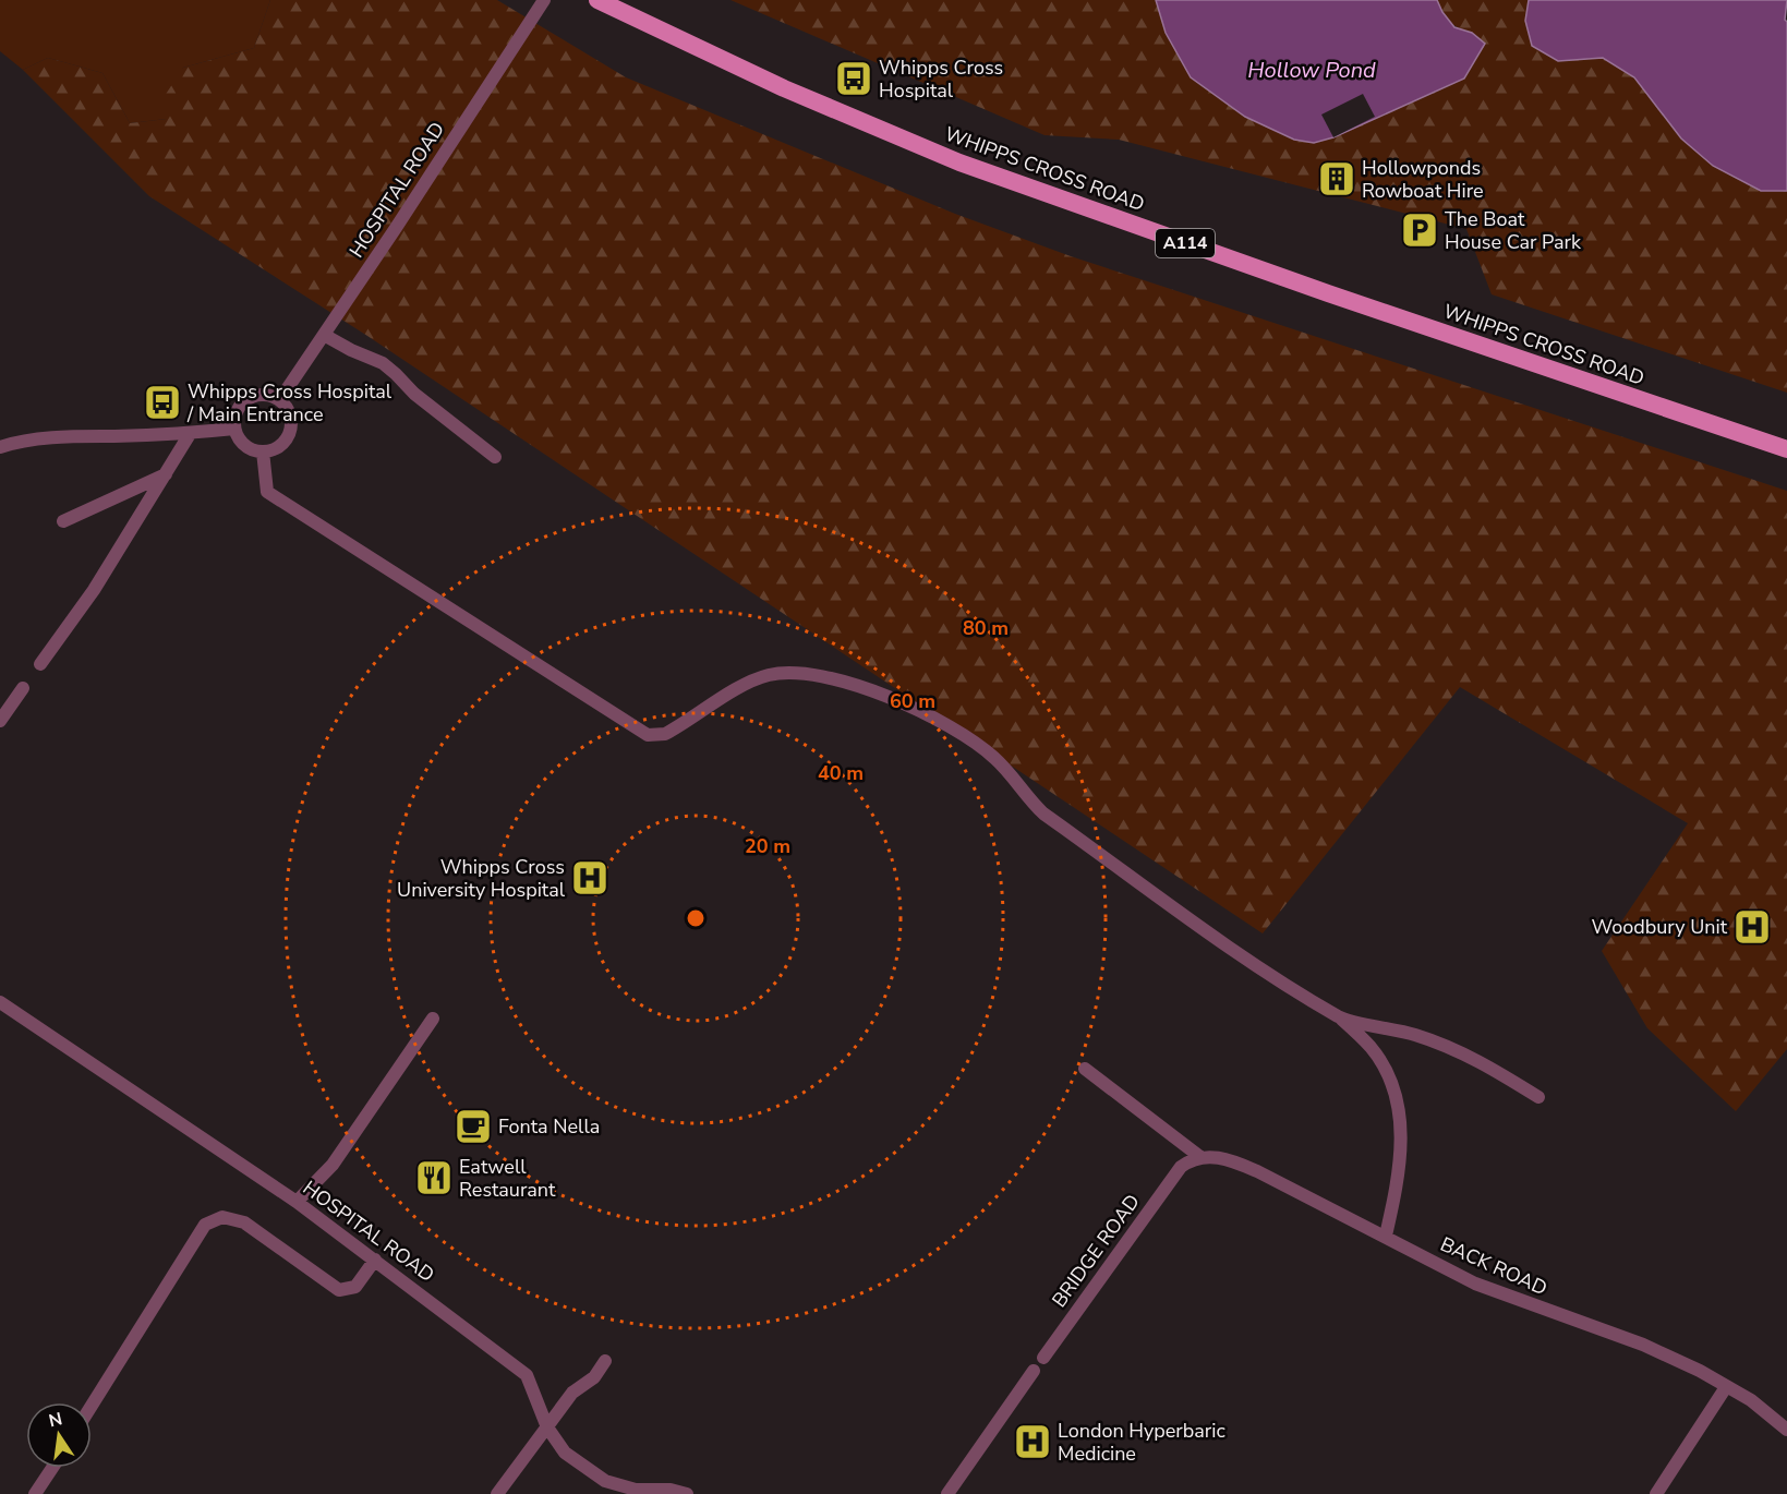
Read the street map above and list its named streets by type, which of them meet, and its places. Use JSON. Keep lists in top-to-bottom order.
{
  "streets": {
    "main road": ["WHIPPS CROSS ROAD", "A114"],
    "lane": ["HOSPITAL ROAD", "BRIDGE ROAD", "BACK ROAD"]
  },
  "crossings": [
    ["BRIDGE ROAD", "BACK ROAD"]
  ],
  "water": ["Hollow Pond"],
  "places": {
    "bus stop": ["Whipps Cross Hospital", "Whipps Cross Hospital / Main Entrance"],
    "building": ["Hollowponds Rowboat Hire"],
    "parking": ["The Boat House Car Park"],
    "hospital": ["Whipps Cross University Hospital", "Woodbury Unit", "London Hyperbaric Medicine"],
    "cafe": ["Fonta Nella"],
    "restaurant": ["Eatwell Restaurant"]
  },
  "north": "top",
  "rings": [
    "80 m",
    "60 m",
    "40 m",
    "20 m"
  ]
}
